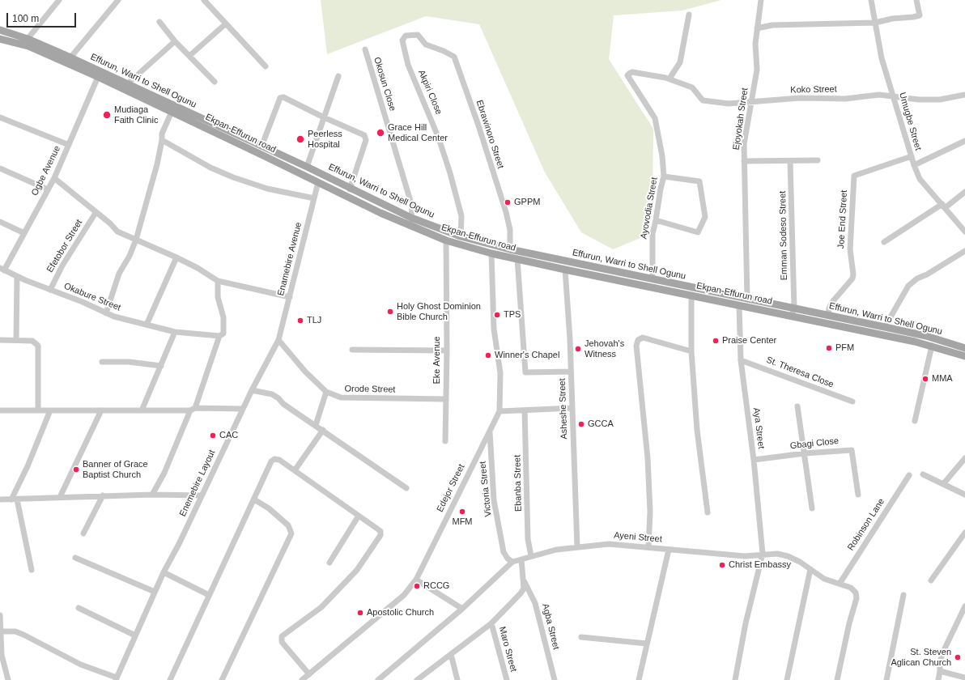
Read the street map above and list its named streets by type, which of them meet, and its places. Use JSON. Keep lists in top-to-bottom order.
{
  "streets": {
    "main road": ["Effurun, Warri to Shell Ogunu", "Ekpan-Effurun road"],
    "street": [
      "Okosun Close",
      "Koko Street",
      "Akpiri Close",
      "Ejoyokah Street",
      "Umugbe Street",
      "Ebrawinoro Street",
      "Ogbe Avenue",
      "Ayovodia Street",
      "Joe End Street",
      "Emman Sodeso Street",
      "Efetobor Street",
      "Enamebire Avenue",
      "Okabure Street",
      "Eke Avenue",
      "St. Theresa Close",
      "Orode Street",
      "Asheshe Street",
      "Aya Street",
      "Gbagi Close",
      "Enemebire Layout",
      "Ebanba Street",
      "Edejor Street",
      "Victoria Street",
      "Robinson Lane",
      "Ayeni Street",
      "Agba Street",
      "Maro Street"
    ]
  },
  "crossings": [
    ["Effurun, Warri to Shell Ogunu", "Okosun Close"],
    ["Effurun, Warri to Shell Ogunu", "Akpiri Close"],
    ["Effurun, Warri to Shell Ogunu", "Ejoyokah Street"],
    ["Effurun, Warri to Shell Ogunu", "Ekpan-Effurun road"],
    ["Effurun, Warri to Shell Ogunu", "Ebrawinoro Street"],
    ["Effurun, Warri to Shell Ogunu", "Ayovodia Street"],
    ["Effurun, Warri to Shell Ogunu", "Joe End Street"],
    ["Effurun, Warri to Shell Ogunu", "Emman Sodeso Street"],
    ["Koko Street", "Ejoyokah Street"],
    ["Koko Street", "Umugbe Street"],
    ["Koko Street", "Ayovodia Street"],
    ["Akpiri Close", "Ebrawinoro Street"],
    ["Umugbe Street", "Joe End Street"],
    ["Ekpan-Effurun road", "Ogbe Avenue"],
    ["Ekpan-Effurun road", "Emman Sodeso Street"],
    ["Ekpan-Effurun road", "Enamebire Avenue"],
    ["Ekpan-Effurun road", "Eke Avenue"],
    ["Ekpan-Effurun road", "Asheshe Street"],
    ["Ekpan-Effurun road", "Aya Street"],
    ["Ekpan-Effurun road", "Edejor Street"],
    ["Ogbe Avenue", "Okabure Street"],
    ["Efetobor Street", "Okabure Street"],
    ["Enamebire Avenue", "Orode Street"],
    ["Enamebire Avenue", "Enemebire Layout"],
    ["Eke Avenue", "Orode Street"],
    ["St. Theresa Close", "Aya Street"],
    ["Orode Street", "Enemebire Layout"],
    ["Asheshe Street", "Ayeni Street"],
    ["Aya Street", "Gbagi Close"],
    ["Aya Street", "Ayeni Street"],
    ["Ebanba Street", "Ayeni Street"],
    ["Edejor Street", "Victoria Street"],
    ["Victoria Street", "Ayeni Street"],
    ["Robinson Lane", "Ayeni Street"]
  ],
  "places": [
    "Mudiaga Faith Clinic",
    "Grace Hill Medical Center",
    "Peerless Hospital",
    "GPPM",
    "Holy Ghost Dominion Bible Church",
    "TPS",
    "TLJ",
    "Praise Center",
    "PFM",
    "Jehovah's Witness",
    "Winner's Chapel",
    "MMA",
    "GCCA",
    "CAC",
    "Banner of Grace Baptist Church",
    "MFM",
    "Christ Embassy",
    "RCCG",
    "Apostolic Church",
    "St. Steven Aglican Church"
  ],
  "scale_bar": "100 m"
}
